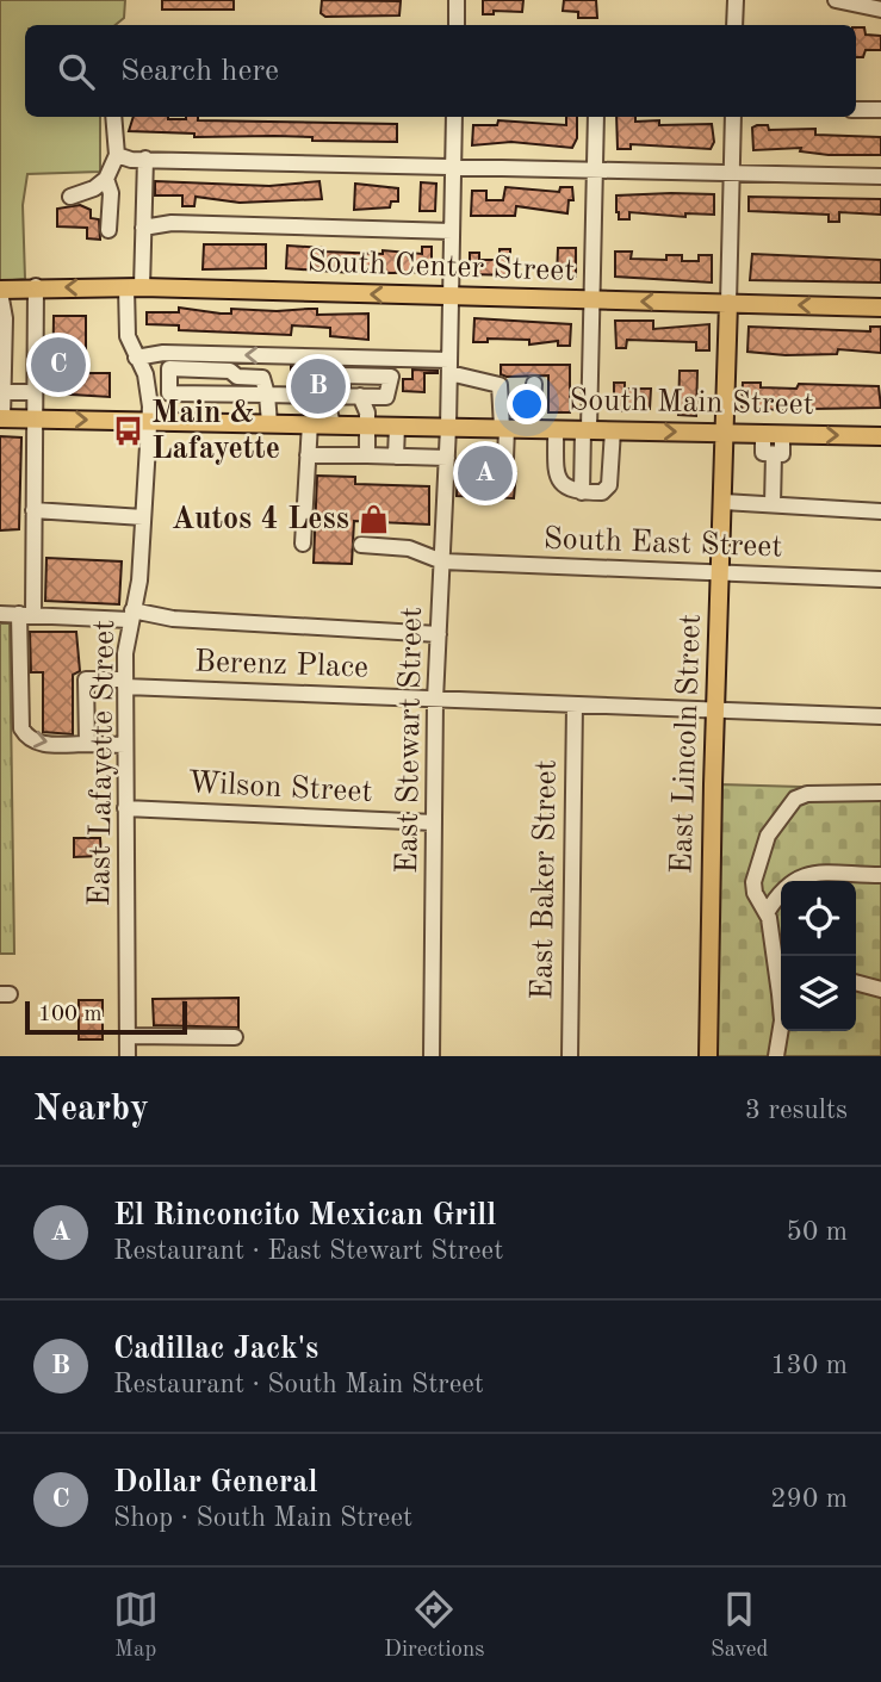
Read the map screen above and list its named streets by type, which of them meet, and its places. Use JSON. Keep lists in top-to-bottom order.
{
  "streets": {
    "main road": ["South Center Street", "South Main Street", "East Lincoln Street"],
    "street": [
      "South East Street",
      "Berenz Place",
      "East Stewart Street",
      "East Lafayette Street",
      "Wilson Street",
      "East Baker Street"
    ]
  },
  "crossings": [
    ["South Center Street", "East Stewart Street"],
    ["South Center Street", "East Lincoln Street"],
    ["South Center Street", "East Lafayette Street"],
    ["South Main Street", "East Stewart Street"],
    ["South Main Street", "East Lincoln Street"],
    ["South Main Street", "East Lafayette Street"],
    ["South East Street", "East Stewart Street"],
    ["South East Street", "East Lincoln Street"],
    ["Berenz Place", "East Stewart Street"],
    ["Berenz Place", "East Lincoln Street"],
    ["Berenz Place", "East Lafayette Street"],
    ["Berenz Place", "East Baker Street"],
    ["East Stewart Street", "Wilson Street"],
    ["East Lafayette Street", "Wilson Street"]
  ],
  "one_way": ["South Center Street", "South Main Street"],
  "places": {
    "bus stop": ["Main & Lafayette"],
    "shop": ["Autos 4 Less"]
  },
  "scale_bar": "100 m",
  "page": {
    "search": "Search here",
    "pins": ["C", "B", "A"],
    "scale": "100 m",
    "heading": ["Nearby", "3 results"],
    "list": [
      {
        "mark": "A",
        "name": "El Rinconcito Mexican Grill",
        "note": "Restaurant · East Stewart Street",
        "value": "50 m"
      },
      {
        "mark": "B",
        "name": "Cadillac Jack's",
        "note": "Restaurant · South Main Street",
        "value": "130 m"
      },
      {
        "mark": "C",
        "name": "Dollar General",
        "note": "Shop · South Main Street",
        "value": "290 m"
      }
    ],
    "nav": ["Map", "Directions", "Saved"]
  }
}
